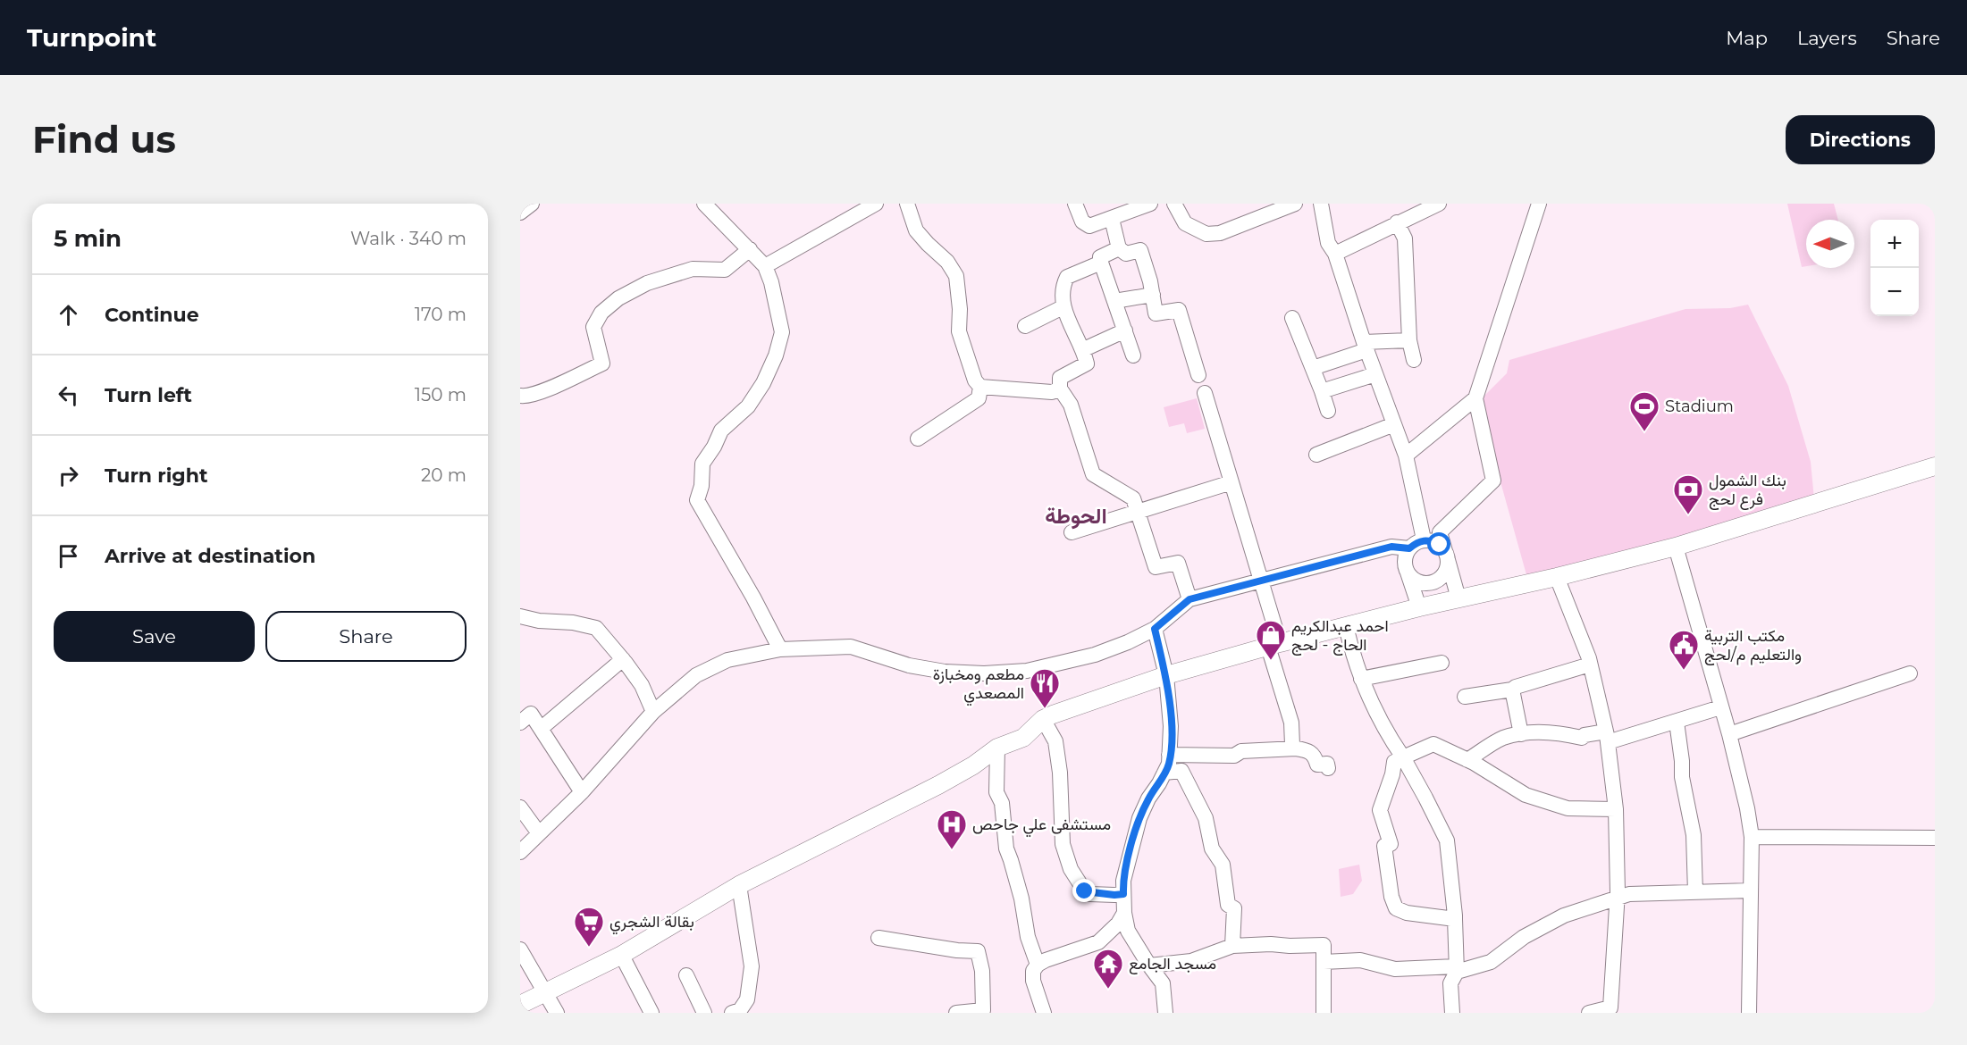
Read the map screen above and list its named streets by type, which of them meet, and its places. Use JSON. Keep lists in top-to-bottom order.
{
  "districts": ["الحوطة"],
  "places": {
    "sports": ["Stadium"],
    "bank": ["بنك الشمول فرع لحج"],
    "shop": ["احمد عبدالكريم الحاج - لحج"],
    "public building": ["مكتب التربية والتعليم م/لحج"],
    "restaurant": ["مطعم ومخبازة المصعدي"],
    "hospital": ["مستشفى علي جاحص"],
    "supermarket": ["بقالة الشجري"],
    "temple": ["مسجد الجامع"]
  },
  "north": "left",
  "page": {
    "header": "Turnpoint",
    "nav": ["Map", "Layers", "Share"],
    "buttons": [
      "Directions",
      ["Save", "Share"]
    ],
    "title": "Find us",
    "heading": ["5 min", "Walk · 340 m"],
    "map_buttons": ["+", "−"],
    "list": [
      ["Continue", "170 m"],
      ["Turn left", "150 m"],
      ["Turn right", "20 m"],
      "Arrive at destination"
    ]
  }
}
